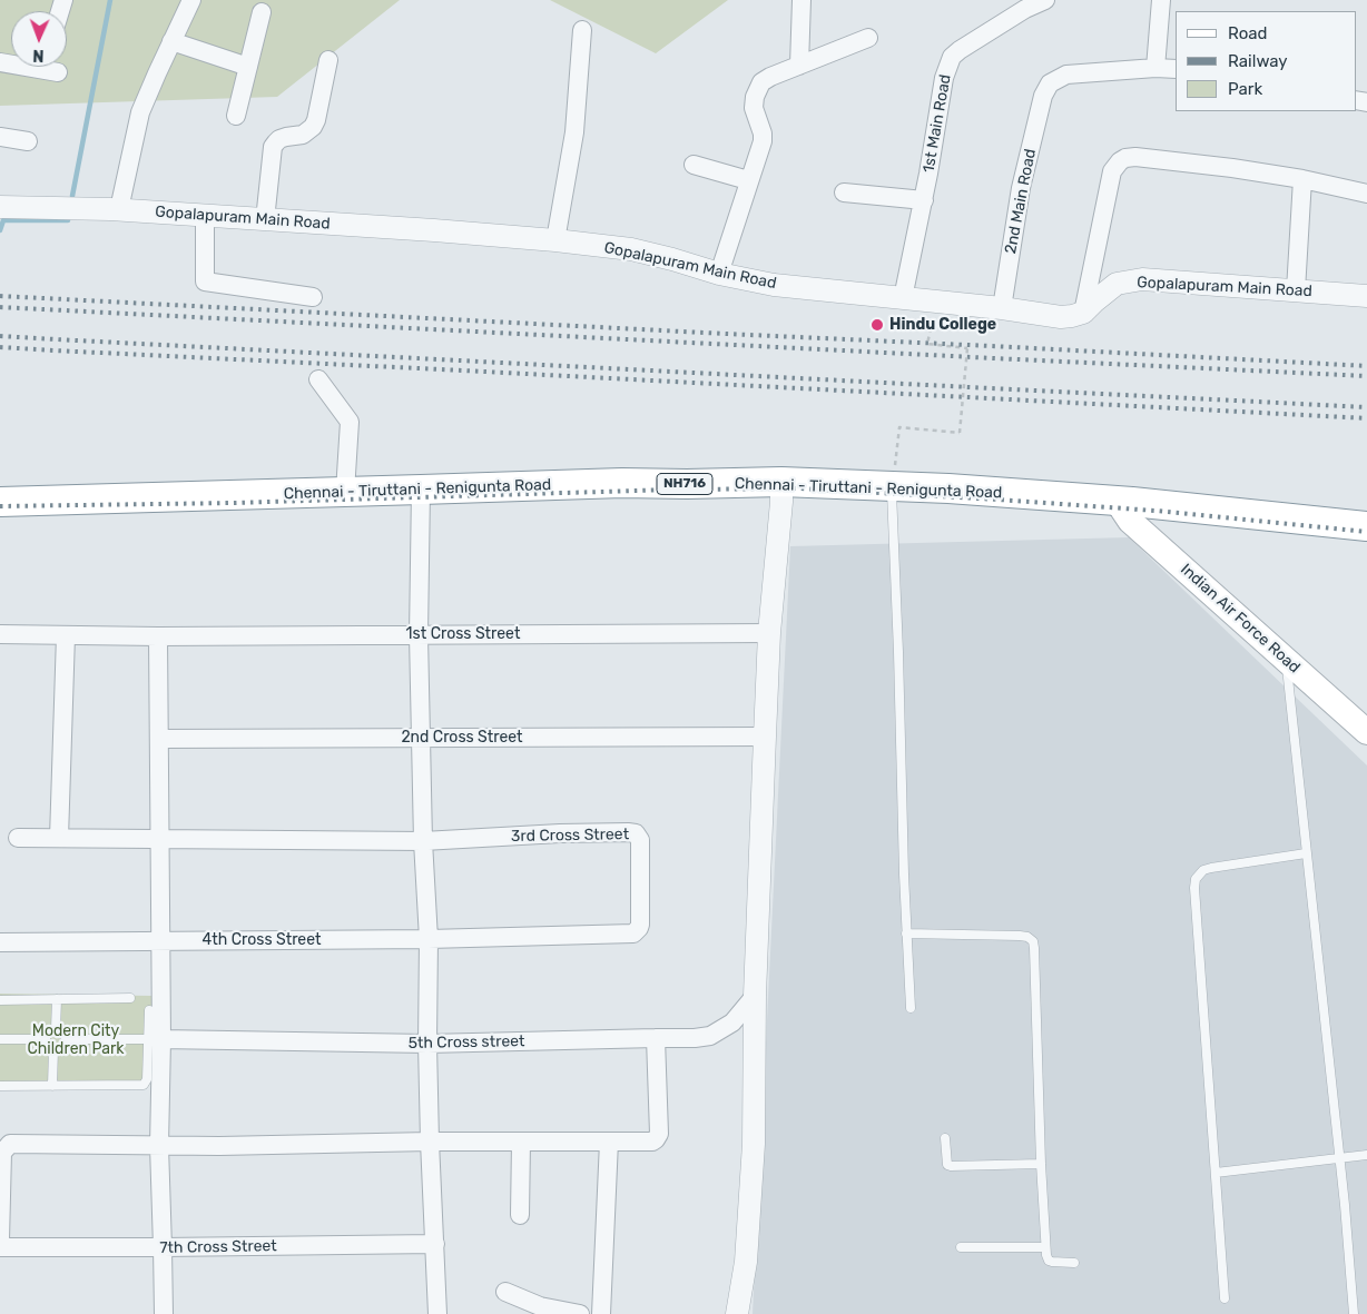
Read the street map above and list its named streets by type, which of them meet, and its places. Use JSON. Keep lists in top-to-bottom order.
{
  "streets": {
    "highway": ["NH716", "Chennai - Tiruttani - Renigunta Road"],
    "main road": ["Indian Air Force Road"],
    "street": [
      "1st Main Road",
      "2nd Main Road",
      "Gopalapuram Main Road",
      "1st Cross Street",
      "2nd Cross Street",
      "3rd Cross Street",
      "4th Cross Street",
      "5th Cross street",
      "7th Cross Street"
    ]
  },
  "crossings": [
    ["1st Main Road", "Gopalapuram Main Road"],
    ["2nd Main Road", "Gopalapuram Main Road"],
    ["Chennai - Tiruttani - Renigunta Road", "Indian Air Force Road"],
    ["3rd Cross Street", "4th Cross Street"]
  ],
  "parks": ["Modern City Children Park"],
  "places": ["Hindu College"],
  "legend": ["Road", "Railway", "Park"],
  "north": "bottom"
}
